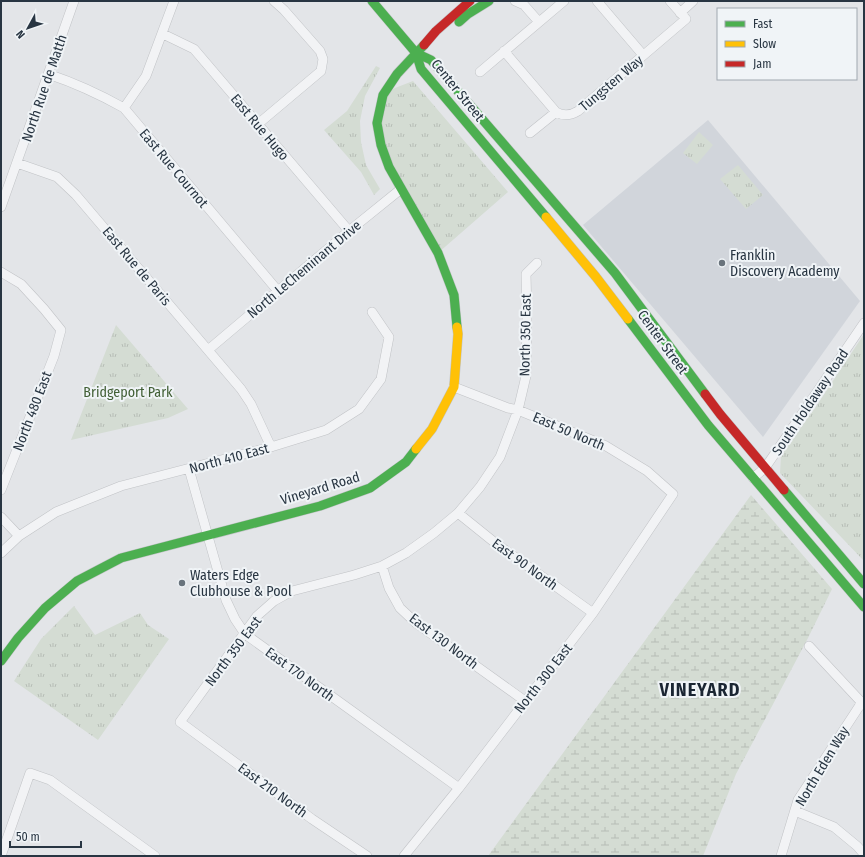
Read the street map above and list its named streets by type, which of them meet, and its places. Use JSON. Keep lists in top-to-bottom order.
{
  "streets": {
    "main road": ["Center Street", "Vineyard Road"],
    "street": [
      "Tungsten Way",
      "North Rue de Matth",
      "East Rue Hugo",
      "East Rue Cournot",
      "East Rue de Paris",
      "North LeCheminant Drive",
      "North 350 East",
      "South Holdaway Road",
      "North 480 East",
      "East 50 North",
      "North 410 East",
      "East 90 North",
      "East 130 North",
      "East 170 North",
      "North 300 East",
      "North Eden Way",
      "East 210 North"
    ]
  },
  "crossings": [
    ["North Rue de Matth", "East Rue Cournot"],
    ["North Rue de Matth", "East Rue de Paris"],
    ["Center Street", "South Holdaway Road"],
    ["Center Street", "Vineyard Road"],
    ["East Rue Hugo", "North LeCheminant Drive"],
    ["East Rue Cournot", "North LeCheminant Drive"],
    ["East Rue de Paris", "North LeCheminant Drive"],
    ["East Rue de Paris", "North 410 East"],
    ["North LeCheminant Drive", "Vineyard Road"],
    ["North 350 East", "East 50 North"],
    ["North 350 East", "East 90 North"],
    ["North 350 East", "East 130 North"],
    ["North 350 East", "East 170 North"],
    ["North 350 East", "East 210 North"],
    ["East 50 North", "Vineyard Road"],
    ["East 50 North", "North 300 East"],
    ["North 410 East", "East 170 North"],
    ["Vineyard Road", "East 170 North"],
    ["East 90 North", "North 300 East"],
    ["East 130 North", "North 300 East"],
    ["East 170 North", "North 300 East"]
  ],
  "districts": ["VINEYARD"],
  "parks": ["Bridgeport Park"],
  "places": ["Franklin Discovery Academy", "Waters Edge Clubhouse & Pool"],
  "legend": ["Fast", "Slow", "Jam"],
  "scale_bar": "50 m",
  "north": "bottom left"
}
